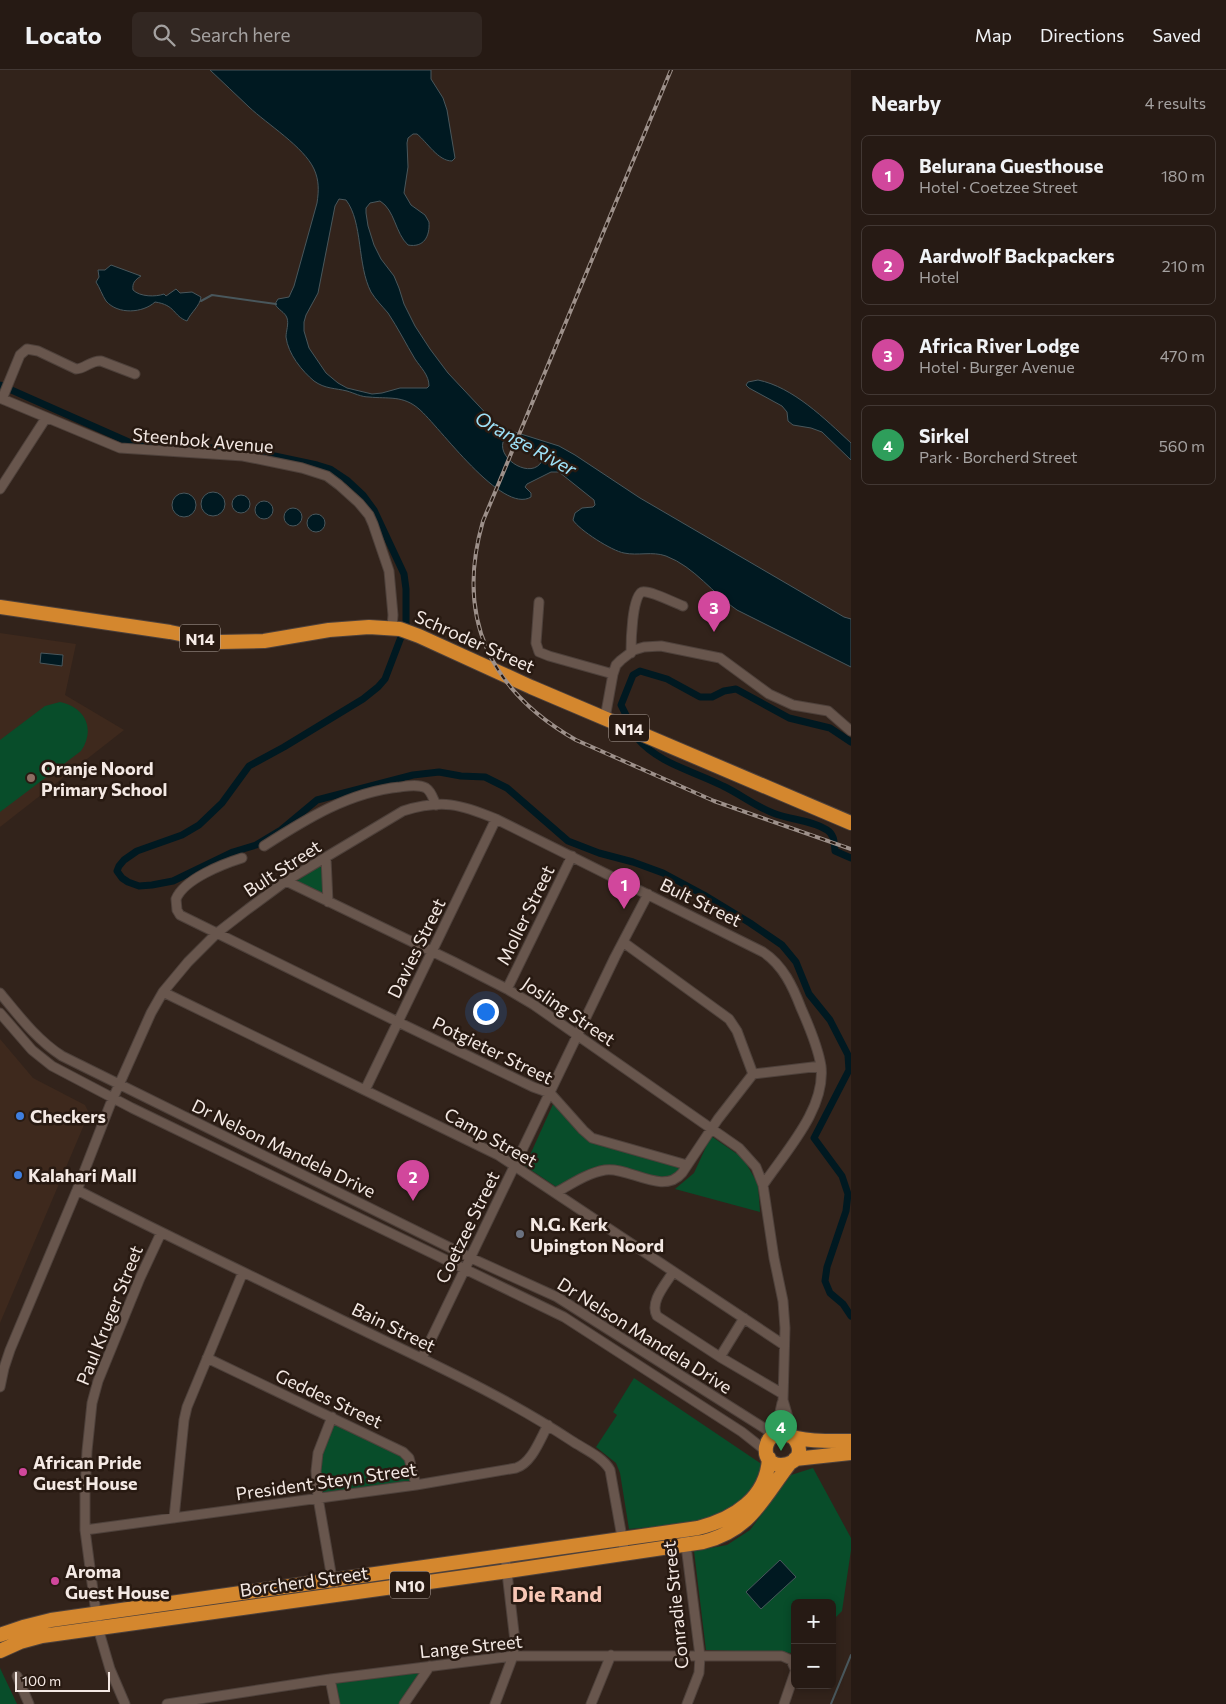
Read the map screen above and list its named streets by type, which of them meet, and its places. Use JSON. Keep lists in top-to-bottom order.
{
  "streets": {
    "highway": [
      "N14",
      "Schroder Street",
      "Borcherd Street",
      "N10"
    ],
    "street": [
      "Steenbok Avenue",
      "Bult Street",
      "Moller Street",
      "Davies Street",
      "Josling Street",
      "Potgieter Street",
      "Camp Street",
      "Dr Nelson Mandela Drive",
      "Coetzee Street",
      "Paul Kruger Street",
      "Bain Street",
      "Geddes Street",
      "President Steyn Street",
      "Conradie Street",
      "Lange Street"
    ]
  },
  "crossings": [
    ["Steenbok Avenue", "Schroder Street"],
    ["Bult Street", "Moller Street"],
    ["Bult Street", "Davies Street"],
    ["Bult Street", "Josling Street"],
    ["Bult Street", "Potgieter Street"],
    ["Bult Street", "Camp Street"],
    ["Bult Street", "Dr Nelson Mandela Drive"],
    ["Bult Street", "Coetzee Street"],
    ["Bult Street", "Bain Street"],
    ["Moller Street", "Josling Street"],
    ["Davies Street", "Josling Street"],
    ["Davies Street", "Potgieter Street"],
    ["Davies Street", "Camp Street"],
    ["Josling Street", "Coetzee Street"],
    ["Potgieter Street", "Coetzee Street"],
    ["Camp Street", "Coetzee Street"],
    ["Dr Nelson Mandela Drive", "Coetzee Street"],
    ["Dr Nelson Mandela Drive", "Borcherd Street"],
    ["Dr Nelson Mandela Drive", "N10"],
    ["Coetzee Street", "Bain Street"],
    ["Paul Kruger Street", "Bain Street"],
    ["Paul Kruger Street", "President Steyn Street"],
    ["Paul Kruger Street", "Borcherd Street"],
    ["Bain Street", "President Steyn Street"],
    ["Bain Street", "Borcherd Street"],
    ["Geddes Street", "President Steyn Street"],
    ["Borcherd Street", "N10"],
    ["Borcherd Street", "Conradie Street"],
    ["Conradie Street", "Lange Street"]
  ],
  "districts": ["Die Rand"],
  "water": ["Orange River"],
  "places": [
    "Oranje Noord Primary School",
    "Checkers",
    "Kalahari Mall",
    "N.G. Kerk Upington Noord",
    "African Pride Guest House",
    "Aroma Guest House"
  ],
  "scale_bar": "100 m",
  "page": {
    "header": "Locato",
    "search": "Search here",
    "nav": ["Map", "Directions", "Saved"],
    "heading": ["Nearby", "4 results"],
    "list": [
      {
        "mark": "1",
        "name": "Belurana Guesthouse",
        "note": "Hotel · Coetzee Street",
        "value": "180 m"
      },
      {
        "mark": "2",
        "name": "Aardwolf Backpackers",
        "note": "Hotel",
        "value": "210 m"
      },
      {
        "mark": "3",
        "name": "Africa River Lodge",
        "note": "Hotel · Burger Avenue",
        "value": "470 m"
      },
      {
        "mark": "4",
        "name": "Sirkel",
        "note": "Park · Borcherd Street",
        "value": "560 m"
      }
    ],
    "pins": [
      "3",
      "1",
      "2",
      "4"
    ],
    "map_buttons": ["+", "−"],
    "scale": "100 m"
  }
}
